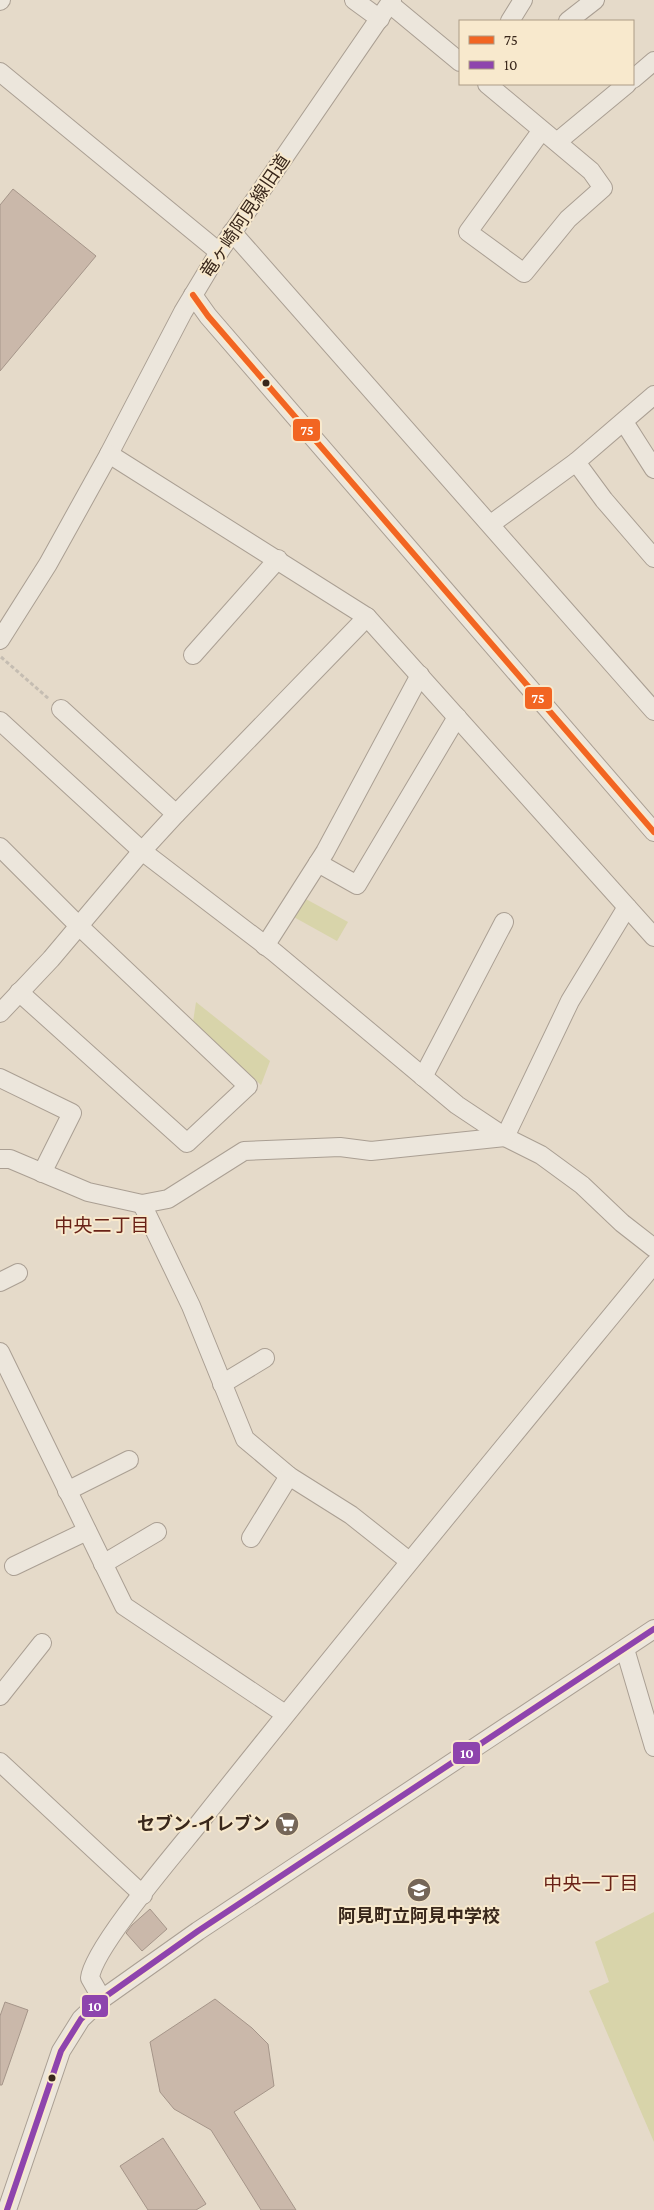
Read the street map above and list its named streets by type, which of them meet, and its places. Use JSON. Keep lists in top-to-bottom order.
{
  "streets": {
    "street": ["竜ヶ崎阿見線旧道"]
  },
  "districts": ["中央二丁目", "中央一丁目"],
  "places": {
    "supermarket": ["セブン-イレブン"],
    "school or university": ["阿見町立阿見中学校"]
  },
  "lines": ["transit line 75", "transit line 10"],
  "legend": ["75", "10"]
}
